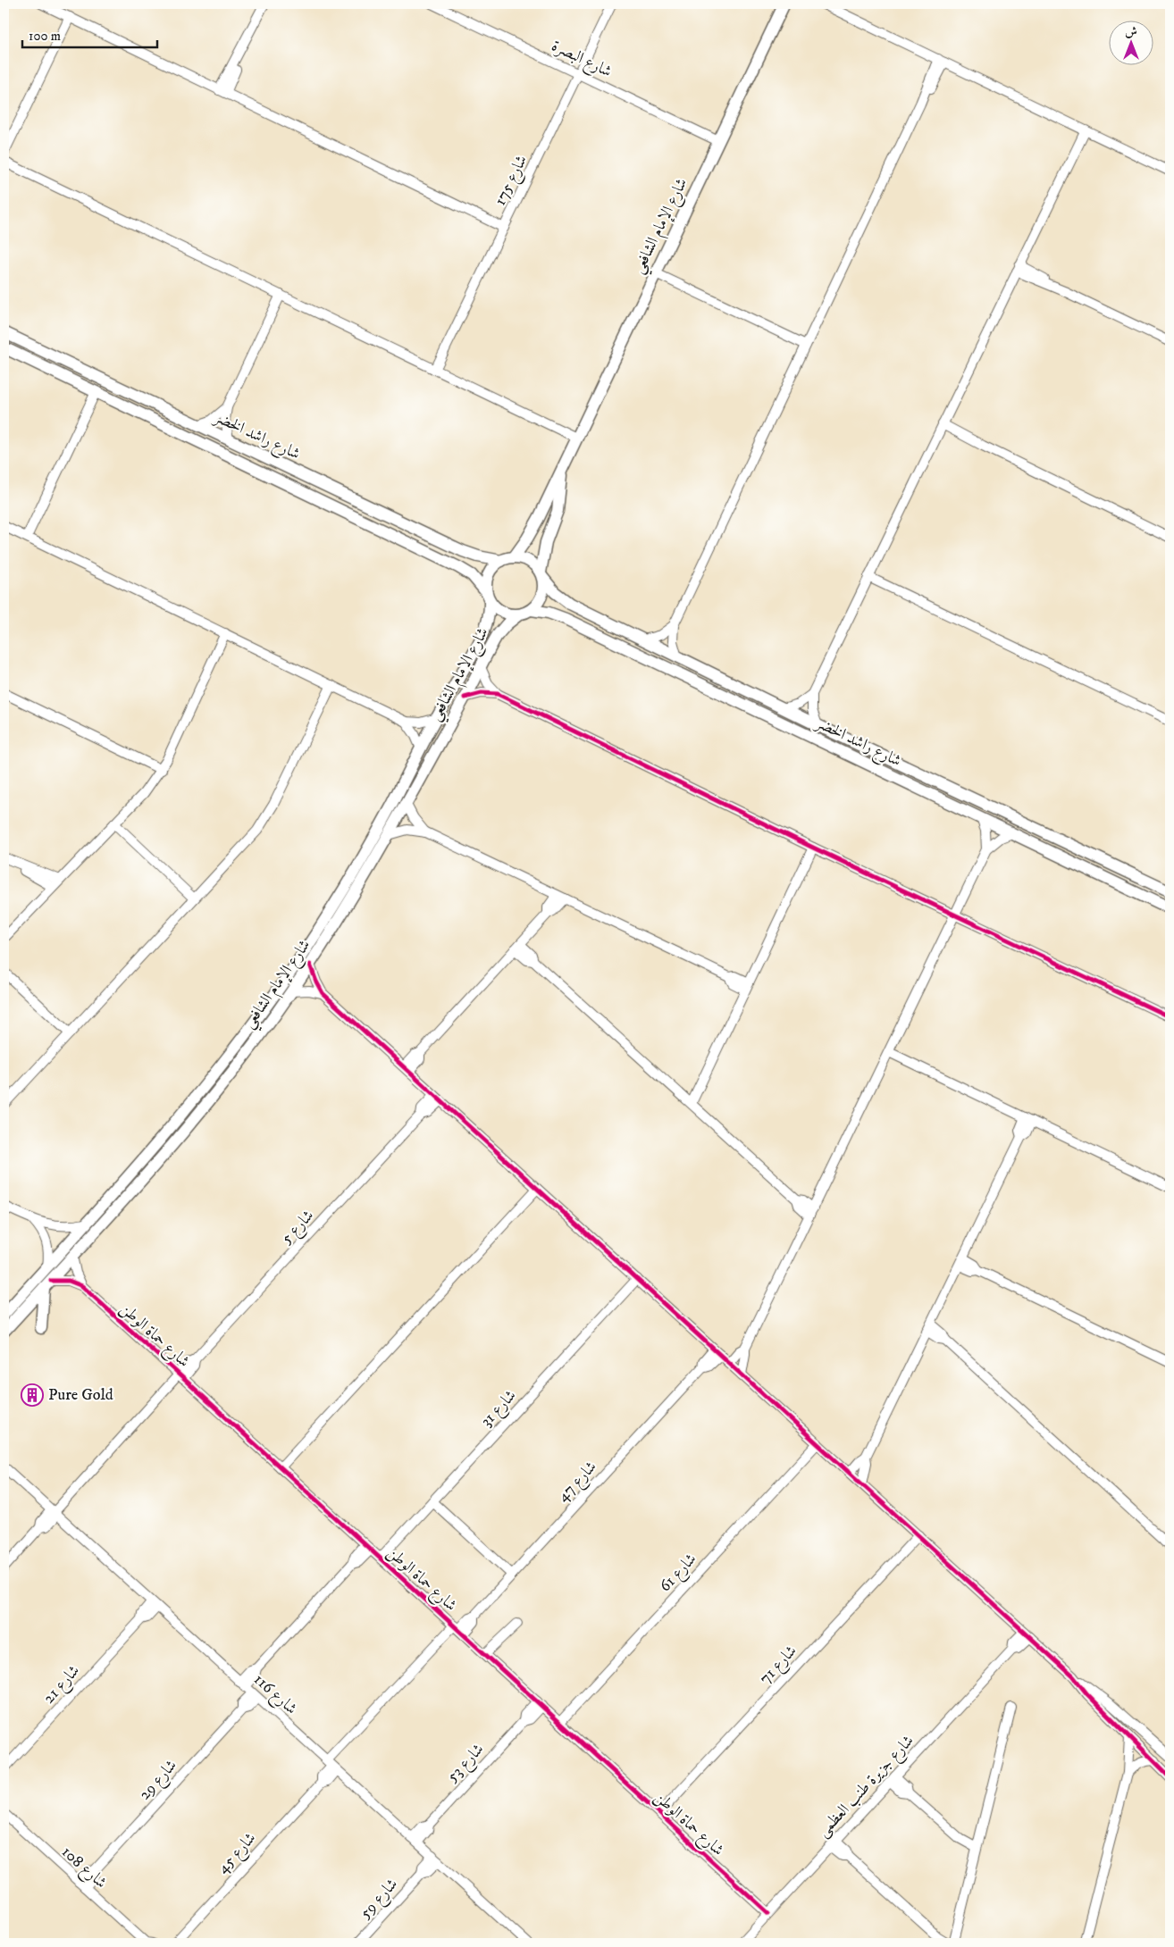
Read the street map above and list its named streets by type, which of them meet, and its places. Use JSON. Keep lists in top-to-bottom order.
{
  "streets": {
    "street": [
      "شارع البصرة",
      "شارع 175",
      "شارع الإمام الشافعي",
      "شارع راشد الخضر",
      "شارع 5",
      "شارع حماة الوطن",
      "شارع 31",
      "شارع 47",
      "شارع 61",
      "شارع 71",
      "شارع 21",
      "شارع 116",
      "شارع 53",
      "شارع 29",
      "شارع جزيرة طنب العظمى",
      "شارع 45",
      "شارع 108",
      "شارع 59"
    ]
  },
  "crossings": [
    ["شارع البصرة", "شارع 175"],
    ["شارع البصرة", "شارع الإمام الشافعي"],
    ["شارع الإمام الشافعي", "شارع راشد الخضر"],
    ["شارع الإمام الشافعي", "شارع حماة الوطن"],
    ["شارع 5", "شارع حماة الوطن"],
    ["شارع 5", "شارع 116"],
    ["شارع حماة الوطن", "شارع 31"],
    ["شارع حماة الوطن", "شارع 47"],
    ["شارع حماة الوطن", "شارع 61"],
    ["شارع حماة الوطن", "شارع 71"],
    ["شارع حماة الوطن", "شارع 53"],
    ["شارع حماة الوطن", "شارع جزيرة طنب العظمى"],
    ["شارع 47", "شارع 116"],
    ["شارع 47", "شارع 45"],
    ["شارع 21", "شارع 116"],
    ["شارع 116", "شارع 53"],
    ["شارع 116", "شارع 29"],
    ["شارع 116", "شارع 45"],
    ["شارع 116", "شارع 59"],
    ["شارع 29", "شارع 108"]
  ],
  "places": {
    "building": ["Pure Gold"]
  },
  "scale_bar": "100 m",
  "north": "top"
}
